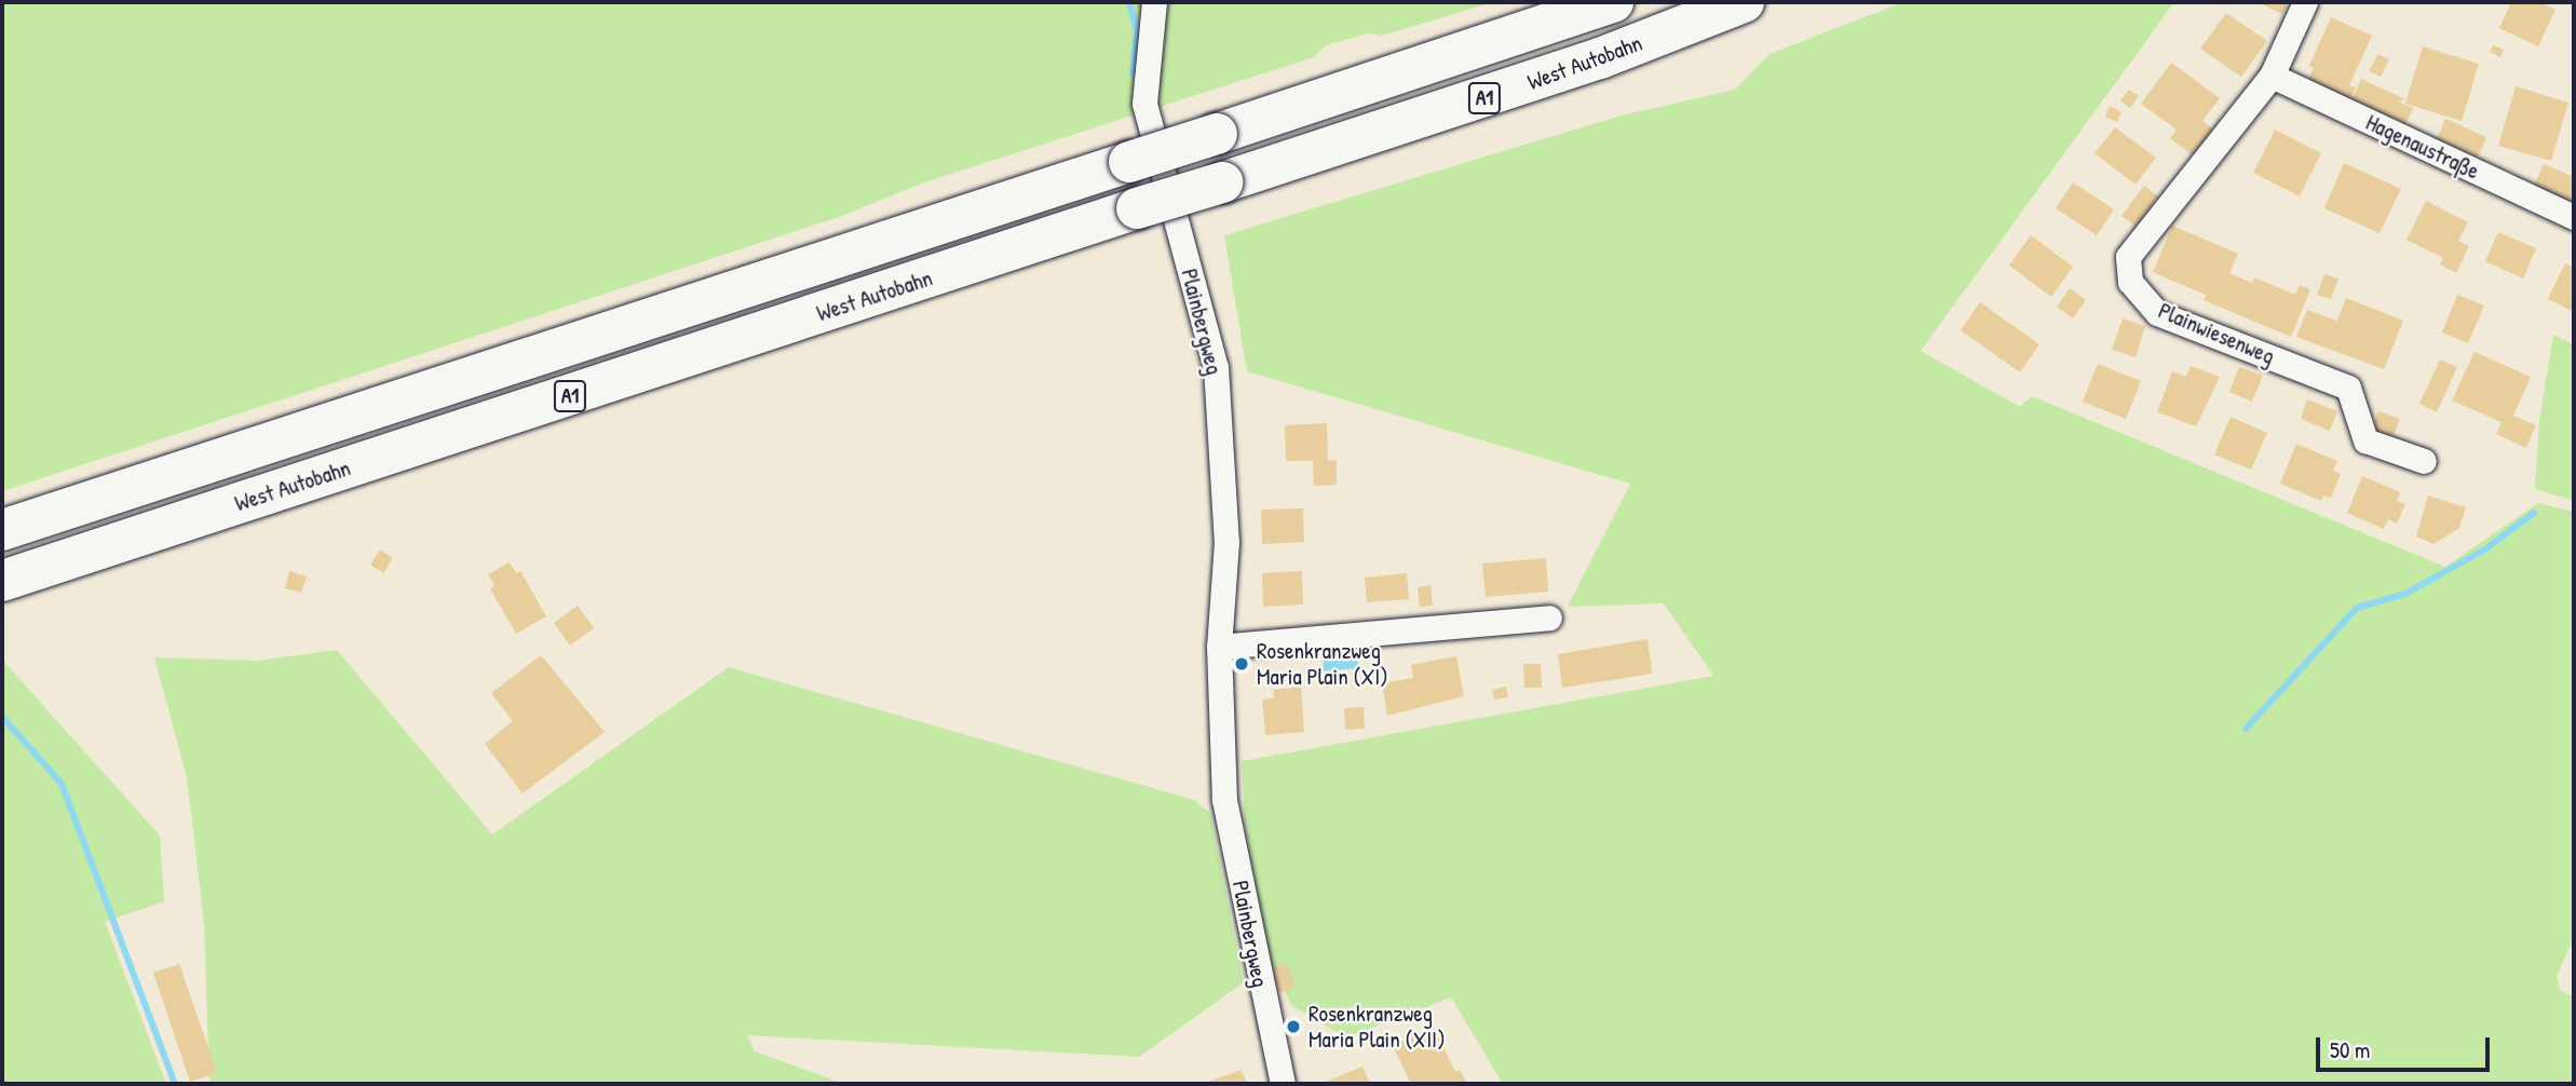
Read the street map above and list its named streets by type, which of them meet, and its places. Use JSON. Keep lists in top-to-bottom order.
{
  "streets": {
    "highway": ["West Autobahn", "A1"],
    "street": ["Hagenaustraße", "Plainbergweg", "Plainwiesenweg"]
  },
  "crossings": [
    ["Hagenaustraße", "Plainwiesenweg"]
  ],
  "places": ["Rosenkranzweg Maria Plain (XI)", "Rosenkranzweg Maria Plain (XII)"],
  "scale_bar": "50 m"
}
